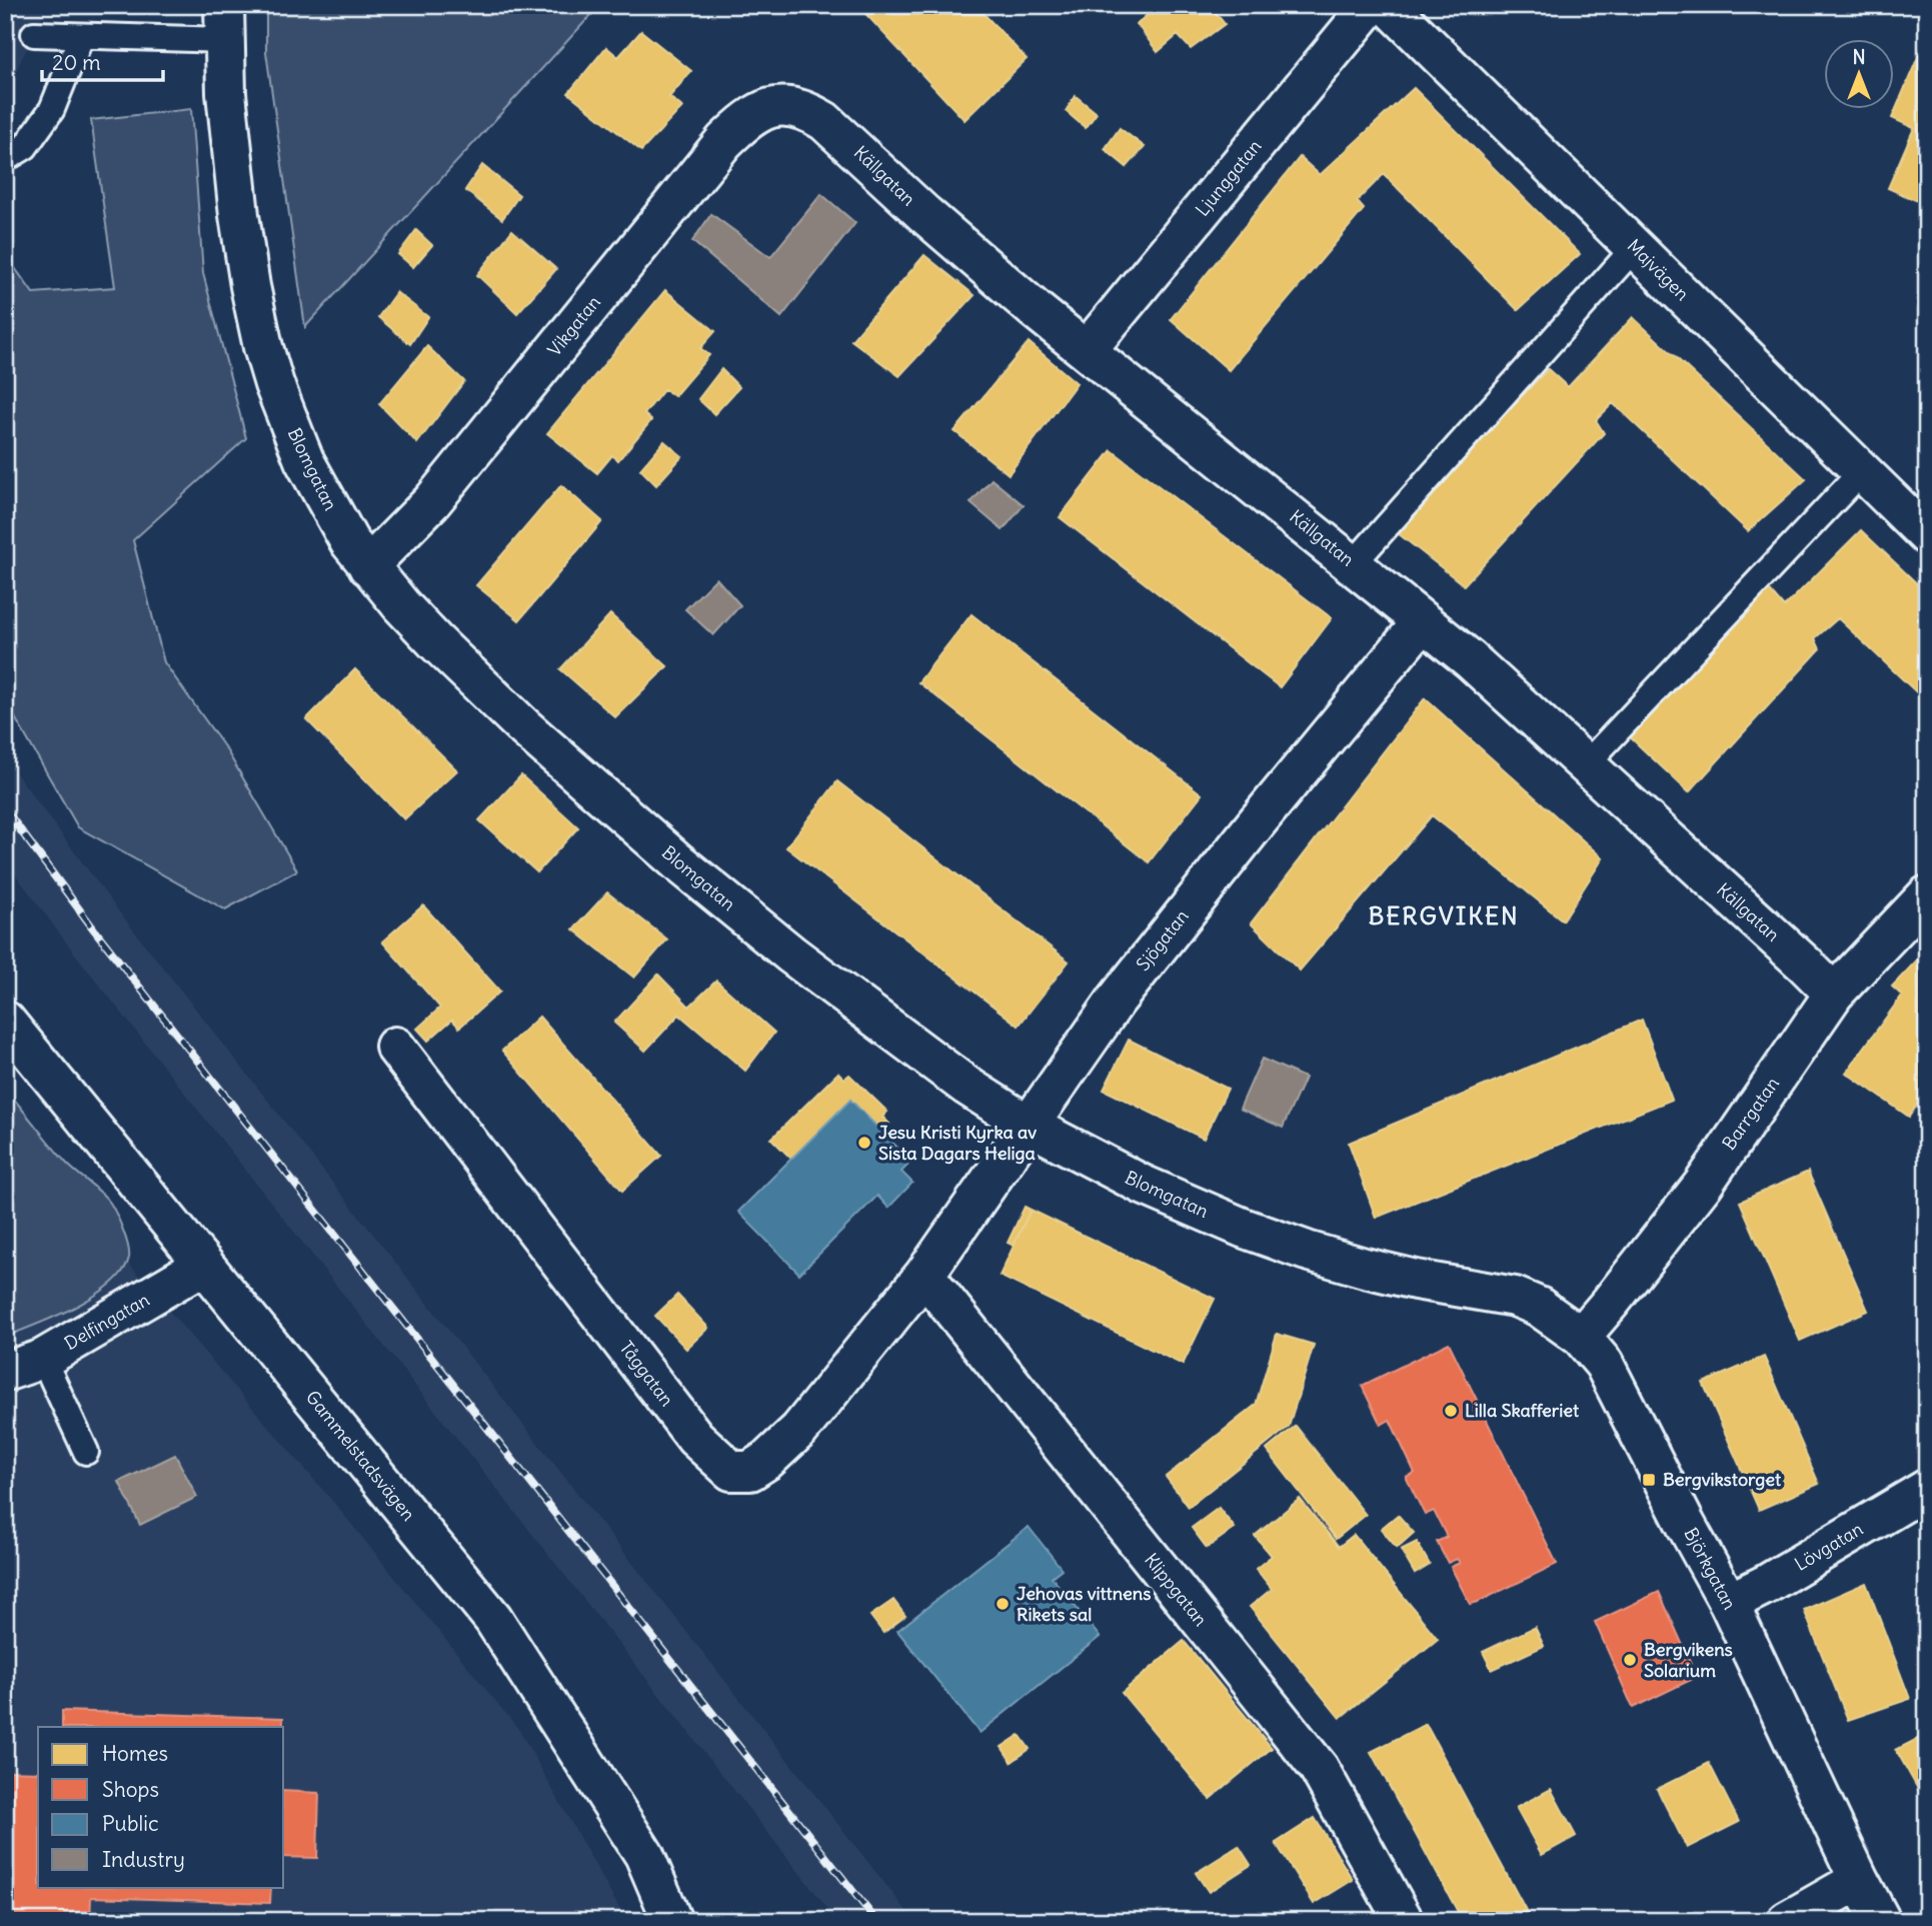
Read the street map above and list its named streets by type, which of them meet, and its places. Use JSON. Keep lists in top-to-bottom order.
{
  "streets": {
    "street": [
      "Källgatan",
      "Ljunggatan",
      "Majvägen",
      "Vikgatan",
      "Blomgatan",
      "Sjögatan",
      "Barrgatan",
      "Delfingatan",
      "Tåggatan",
      "Gammelstadsvägen",
      "Lövgatan",
      "Björkgatan",
      "Klippgatan"
    ]
  },
  "crossings": [
    ["Källgatan", "Ljunggatan"],
    ["Källgatan", "Vikgatan"],
    ["Källgatan", "Sjögatan"],
    ["Källgatan", "Barrgatan"],
    ["Vikgatan", "Blomgatan"],
    ["Blomgatan", "Sjögatan"],
    ["Blomgatan", "Barrgatan"],
    ["Blomgatan", "Björkgatan"],
    ["Sjögatan", "Tåggatan"],
    ["Sjögatan", "Klippgatan"],
    ["Barrgatan", "Björkgatan"],
    ["Delfingatan", "Gammelstadsvägen"],
    ["Tåggatan", "Klippgatan"],
    ["Lövgatan", "Björkgatan"]
  ],
  "districts": ["BERGVIKEN"],
  "places": {
    "other": [
      "Jesu Kristi Kyrka av Sista Dagars Heliga",
      "Lilla Skafferiet",
      "Jehovas vittnens Rikets sal",
      "Bergvikens Solarium"
    ],
    "transit": ["Bergvikstorget"]
  },
  "legend": [
    "Homes",
    "Shops",
    "Public",
    "Industry"
  ],
  "scale_bar": "20 m",
  "north": "top"
}
